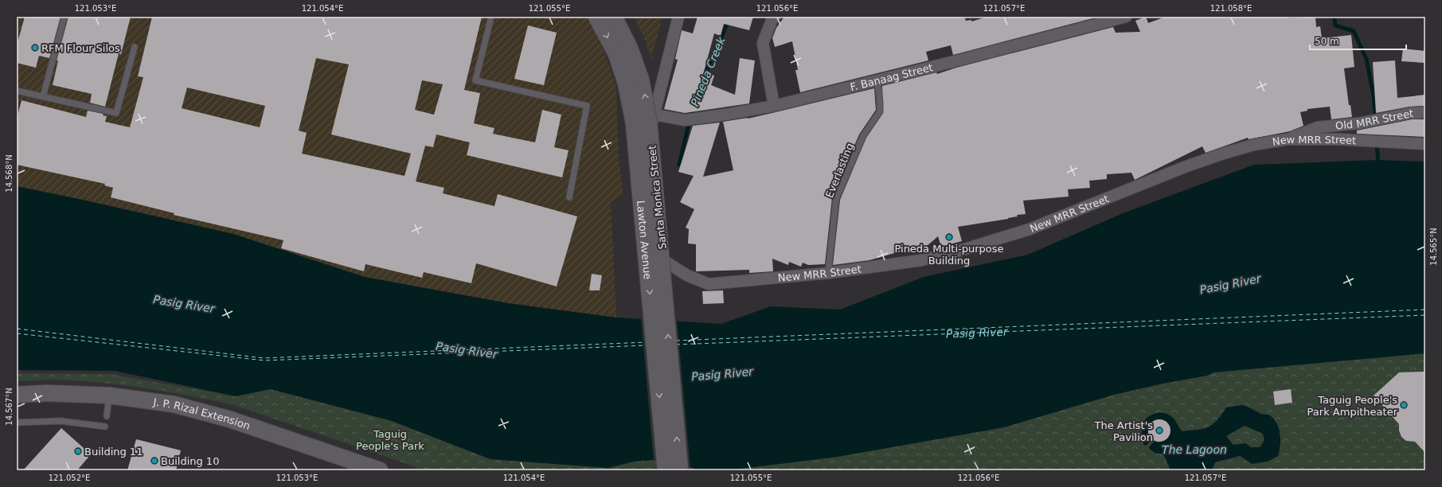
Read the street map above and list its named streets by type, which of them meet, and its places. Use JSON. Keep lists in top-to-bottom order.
{
  "streets": {
    "main road": ["Lawton Avenue", "J. P. Rizal Extension"],
    "street": [
      "F. Banaag Street",
      "Old MRR Street",
      "New MRR Street",
      "Santa Monica Street"
    ],
    "lane": ["Everlasting"]
  },
  "crossings": [
    ["F. Banaag Street", "Everlasting"],
    ["F. Banaag Street", "Santa Monica Street"],
    ["Old MRR Street", "New MRR Street"],
    ["New MRR Street", "Everlasting"],
    ["New MRR Street", "Santa Monica Street"]
  ],
  "water": ["Pineda Creek", "Pasig River", "The Lagoon"],
  "parks": ["Taguig People's Park"],
  "places": [
    "RFM Flour Silos",
    "Pineda Multi-purpose Building",
    "Taguig People's Park Ampitheater",
    "The Artist's Pavilion",
    "Building 11",
    "Building 10"
  ],
  "scale_bar": "50 m",
  "coordinates": [
    "121.053°E",
    "121.054°E",
    "121.055°E",
    "121.056°E",
    "121.057°E",
    "121.058°E",
    "14.568°N",
    "14.565°N",
    "14.567°N",
    "121.052°E"
  ]
}
